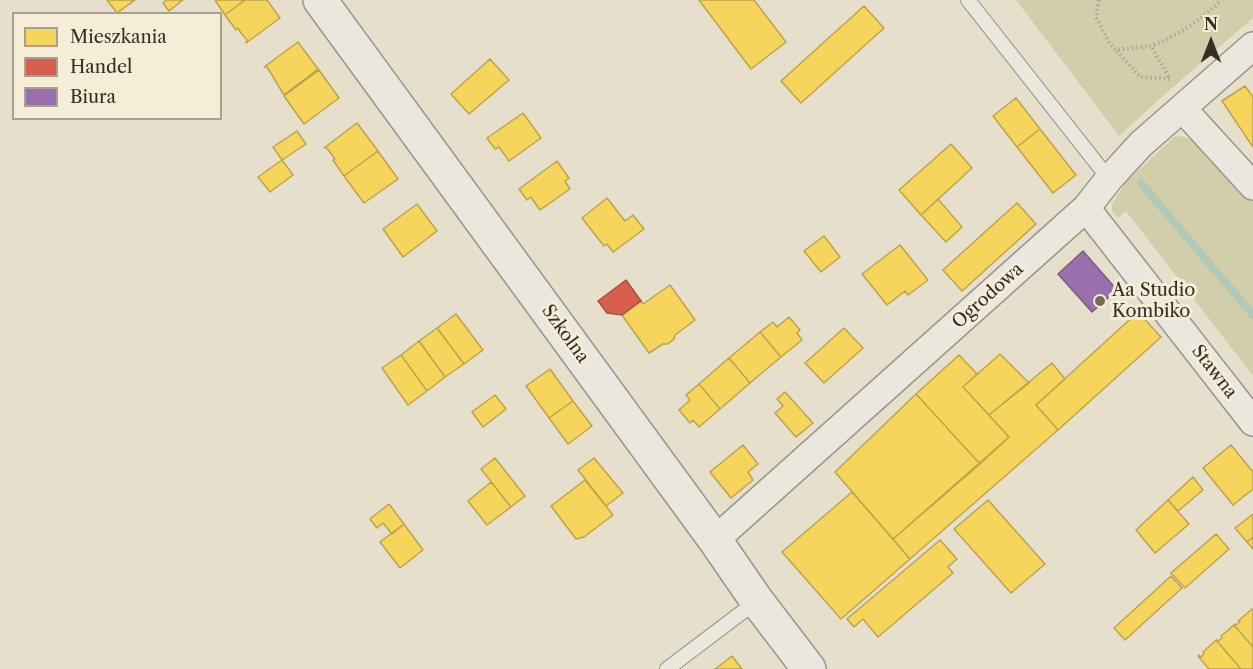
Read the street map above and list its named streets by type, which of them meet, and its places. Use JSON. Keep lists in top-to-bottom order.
{
  "streets": {
    "street": ["Ogrodowa", "Szkolna", "Stawna"]
  },
  "crossings": [
    ["Ogrodowa", "Szkolna"],
    ["Ogrodowa", "Stawna"]
  ],
  "places": ["Aa Studio Kombiko"],
  "legend": ["Mieszkania", "Handel", "Biura"],
  "north": "top"
}
